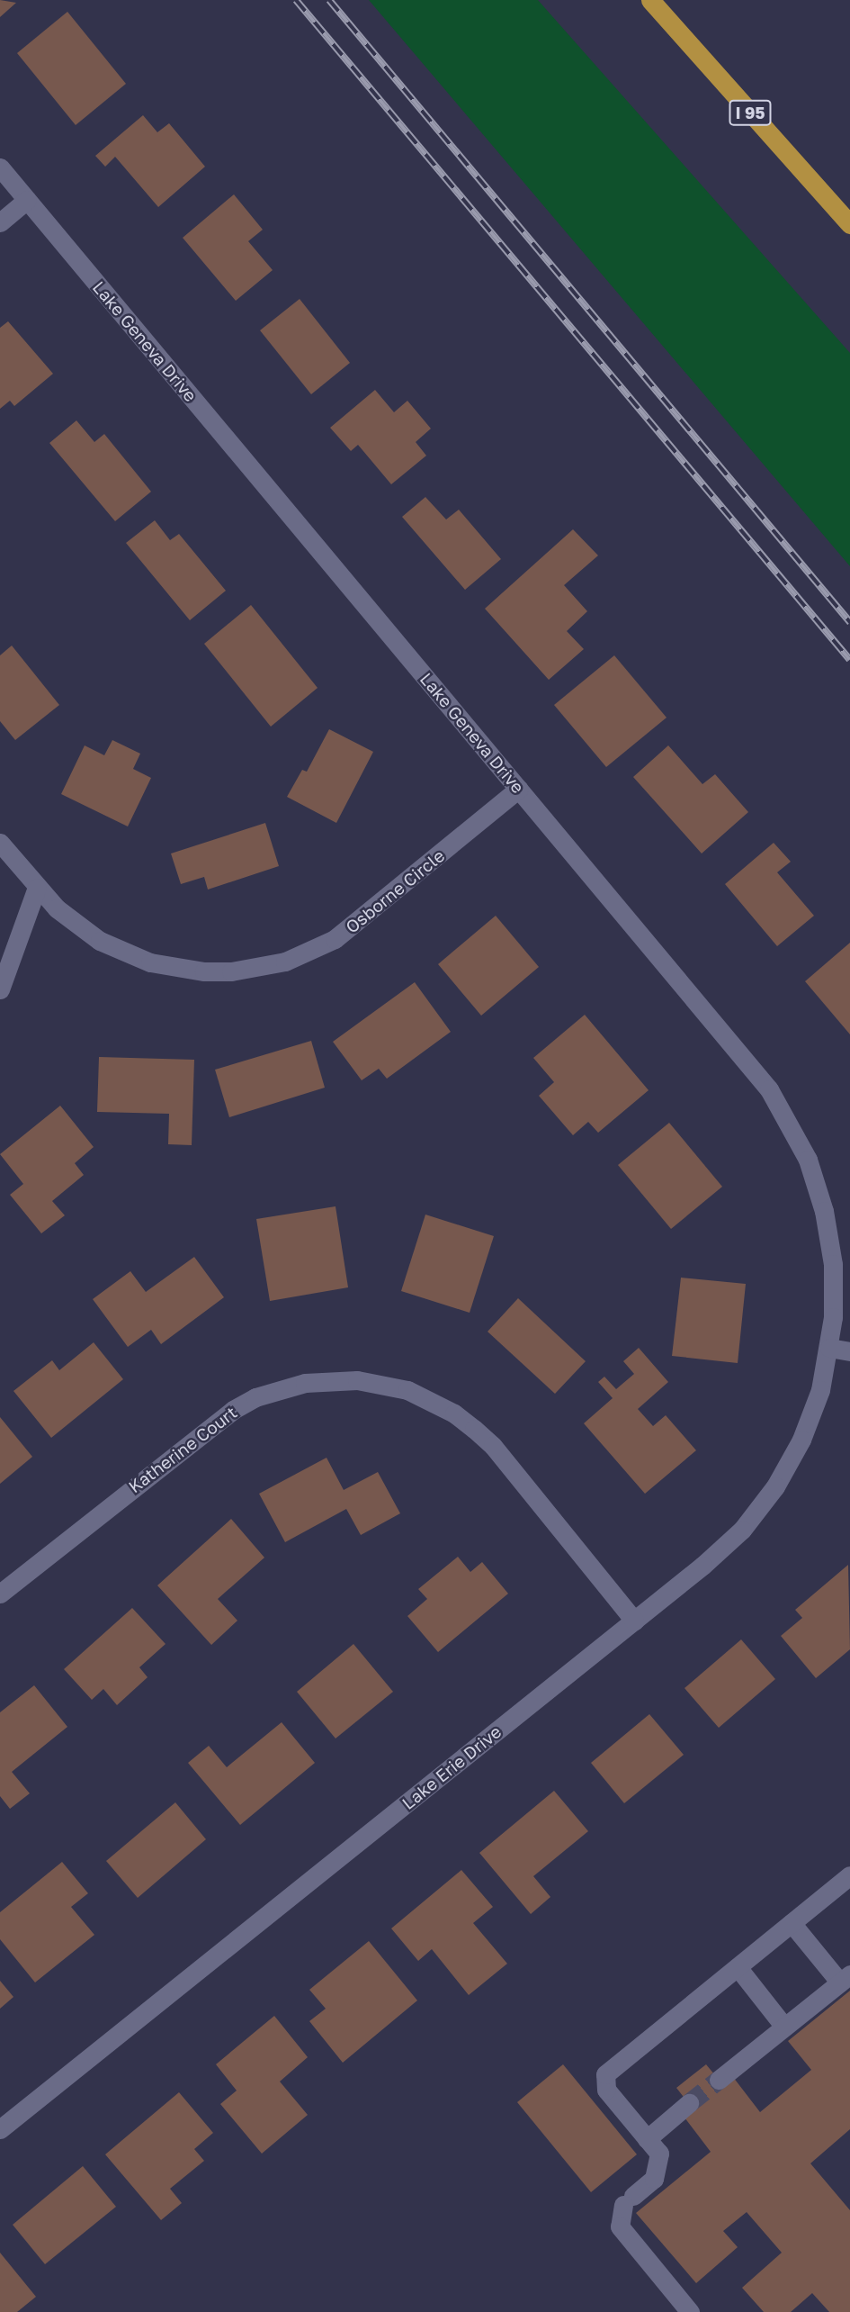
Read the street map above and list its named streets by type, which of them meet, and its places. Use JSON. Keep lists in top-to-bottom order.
{
  "streets": {
    "highway": ["I 95"],
    "street": [
      "Lake Geneva Drive",
      "Osborne Circle",
      "Katherine Court",
      "Lake Erie Drive"
    ]
  },
  "crossings": [
    ["Lake Geneva Drive", "Osborne Circle"],
    ["Lake Geneva Drive", "Lake Erie Drive"],
    ["Katherine Court", "Lake Erie Drive"]
  ]
}
